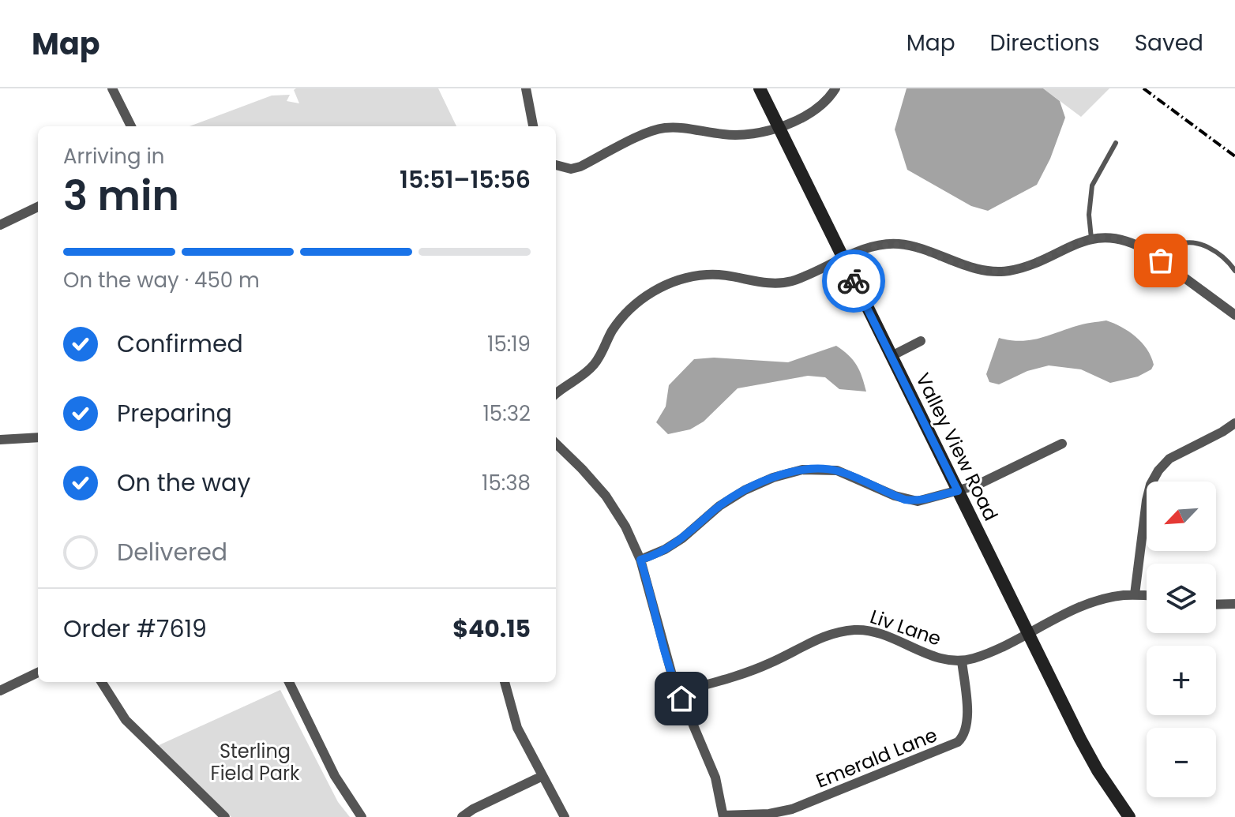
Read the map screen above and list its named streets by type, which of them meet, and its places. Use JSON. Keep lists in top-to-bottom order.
{
  "streets": {
    "street": ["Valley View Road", "Liv Lane", "Emerald Lane"]
  },
  "crossings": [
    ["Valley View Road", "Liv Lane"],
    ["Liv Lane", "Emerald Lane"]
  ],
  "parks": ["Sterling Field Park"],
  "north": "bottom left",
  "page": {
    "header": "Map",
    "nav": ["Map", "Directions", "Saved"],
    "heading": ["3 min", "Arriving in", "15:51–15:56"],
    "panel": ["Order #7619", "$40.15"],
    "bar": "On the way · 450 m",
    "list": [
      ["Confirmed", "15:19"],
      ["Preparing", "15:32"],
      ["On the way", "15:38"],
      "Delivered"
    ],
    "map_buttons": ["+", "−"]
  }
}
